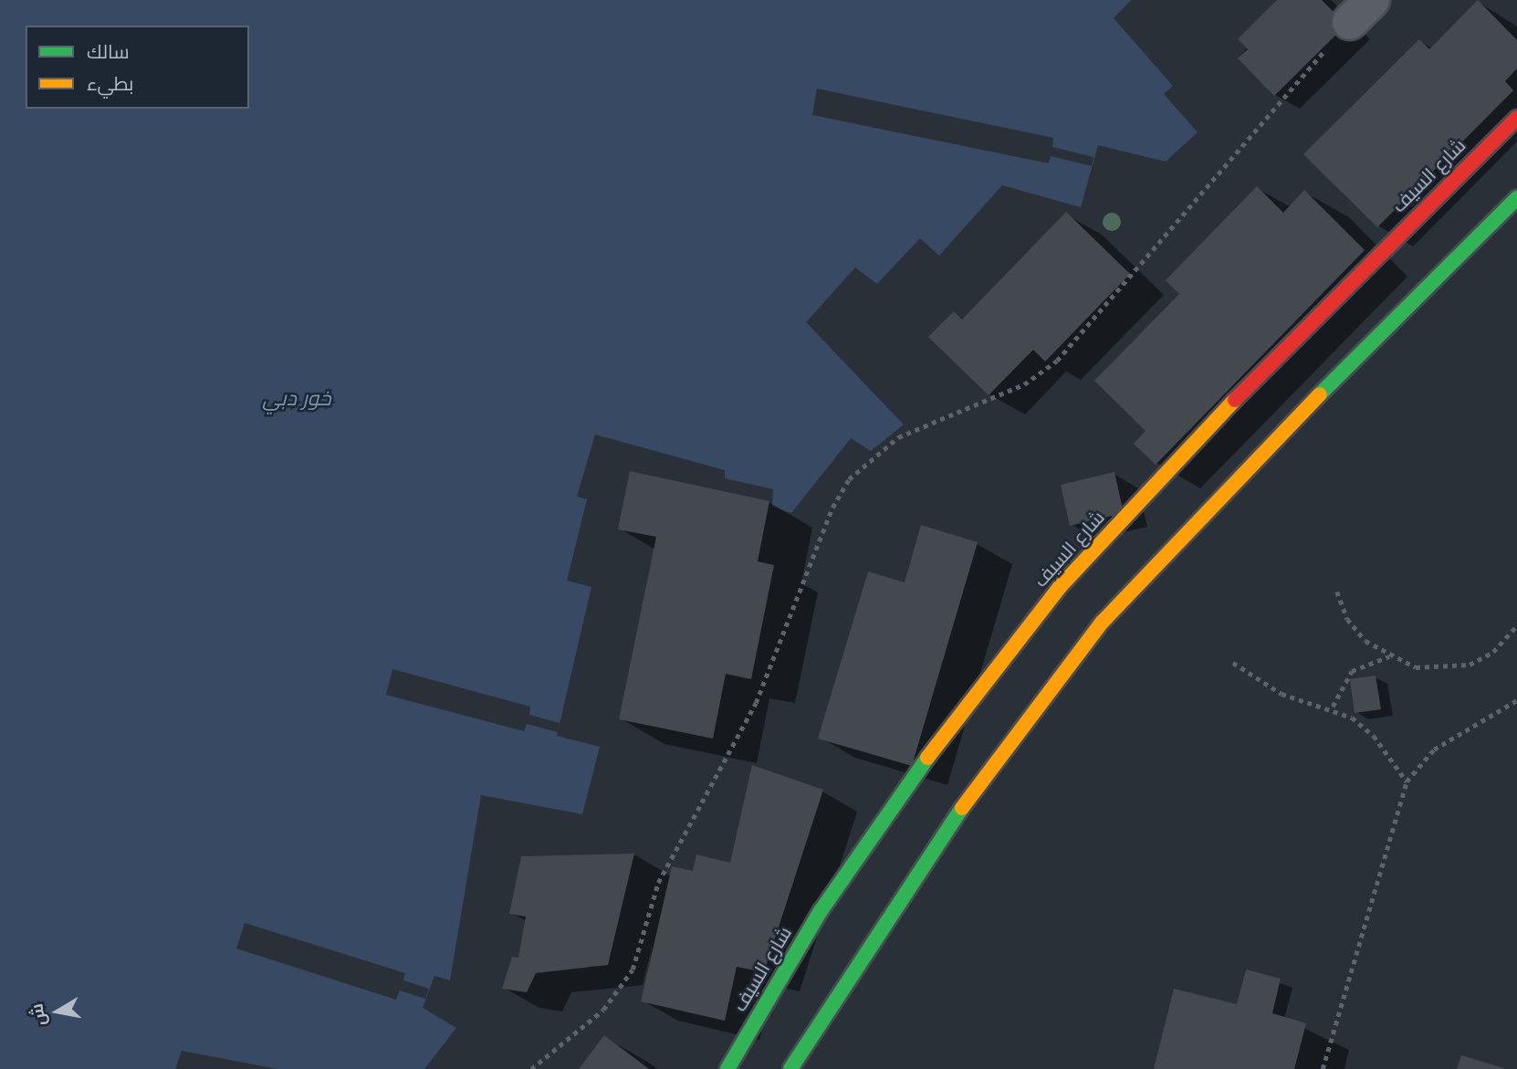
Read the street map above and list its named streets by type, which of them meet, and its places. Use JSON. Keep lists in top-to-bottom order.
{
  "streets": {
    "street": ["شارع السيف"]
  },
  "water": ["خور دبي"],
  "legend": ["سالك", "بطيء"],
  "north": "left"
}
